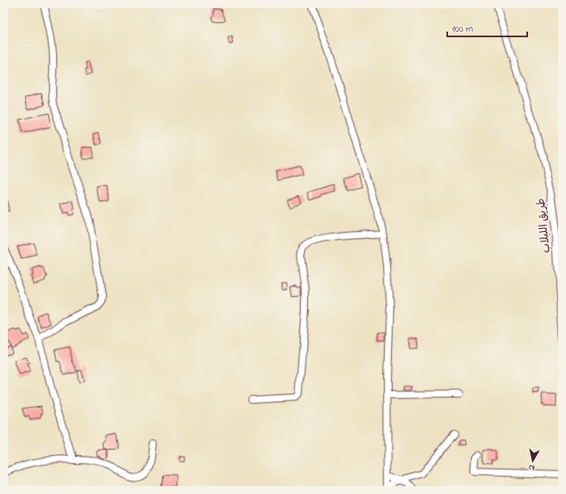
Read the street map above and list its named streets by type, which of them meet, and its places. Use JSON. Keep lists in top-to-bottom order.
{
  "streets": {
    "street": ["طريق اللبلاب"]
  },
  "scale_bar": "100 m",
  "north": "bottom"
}
